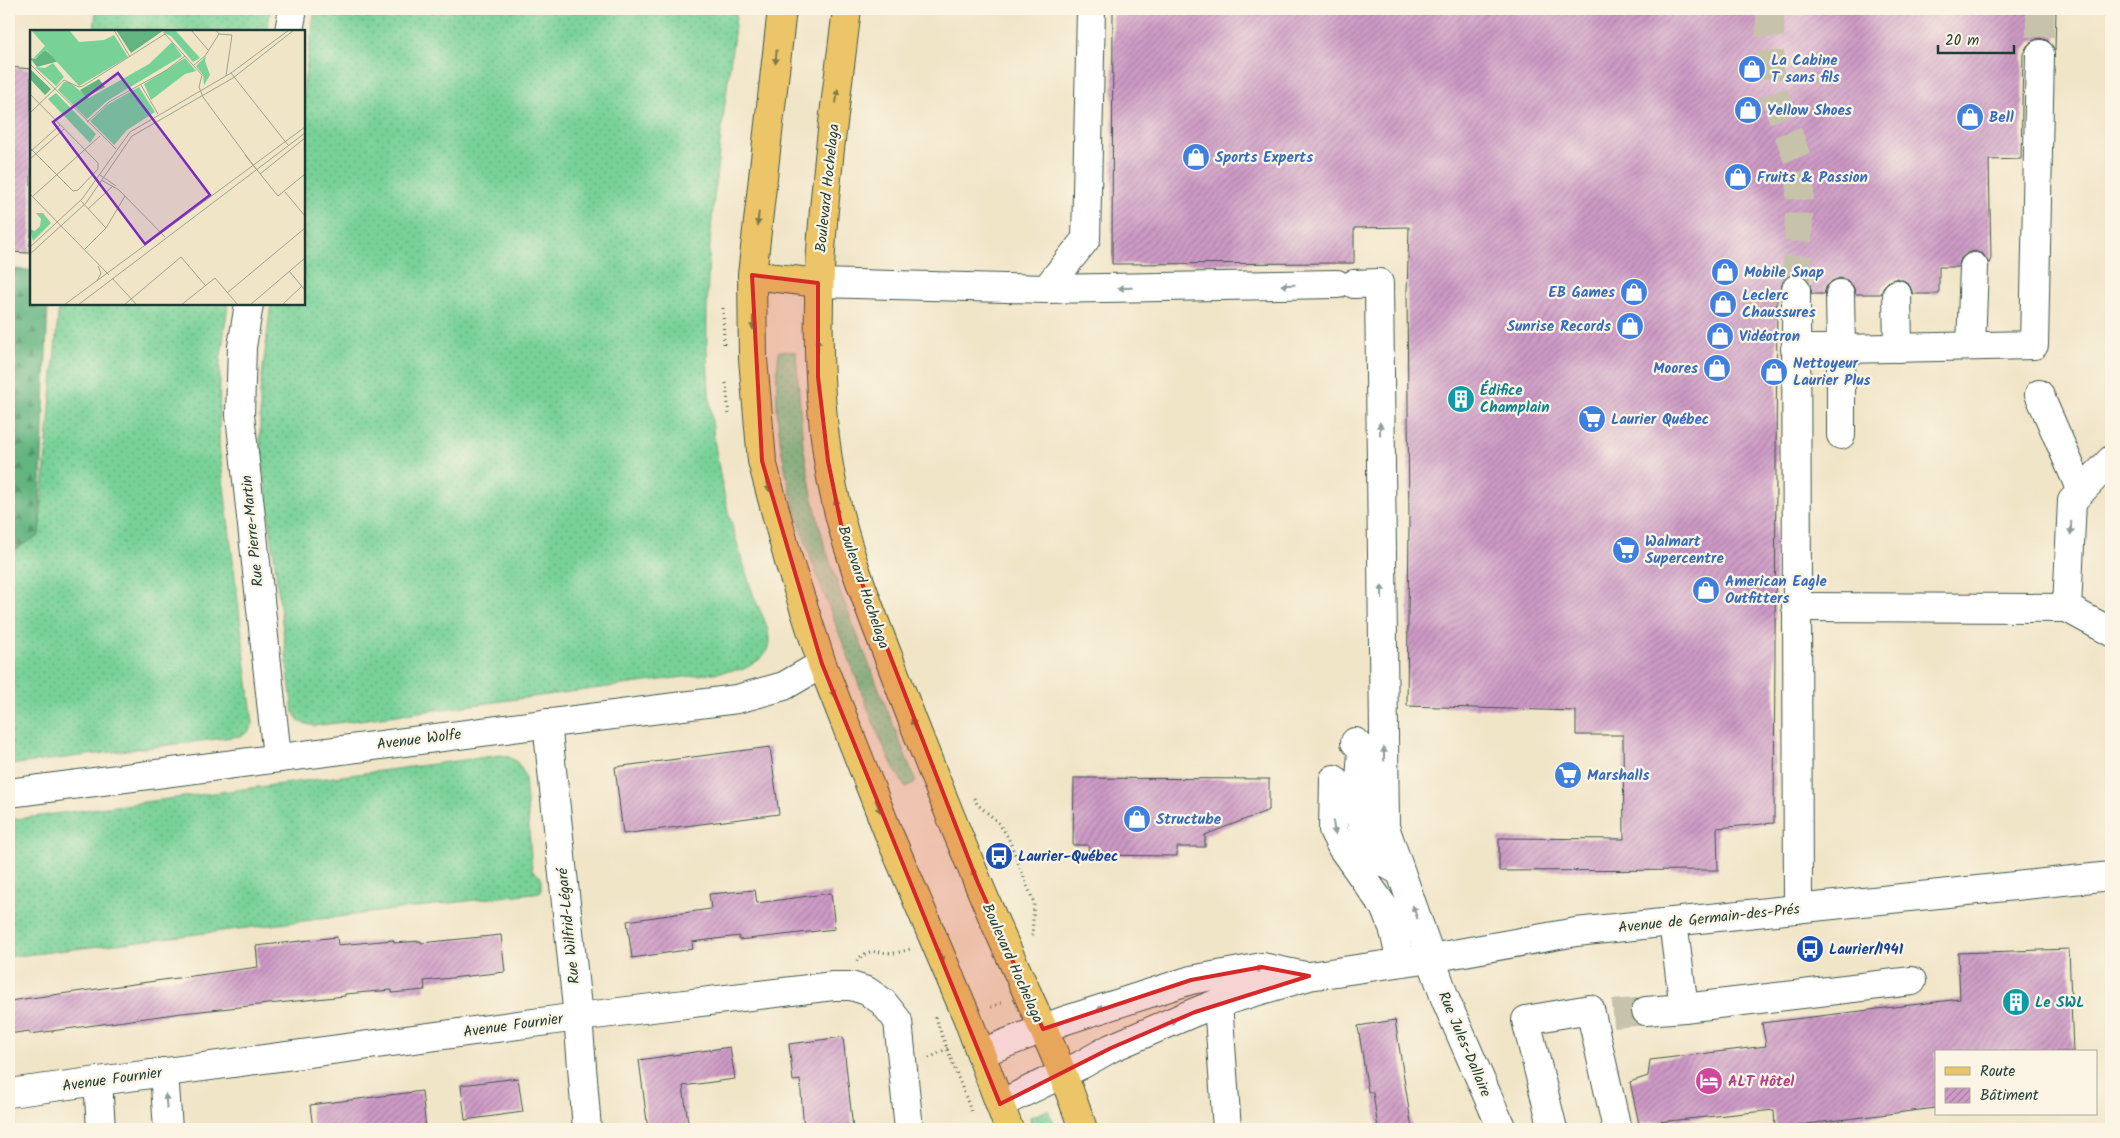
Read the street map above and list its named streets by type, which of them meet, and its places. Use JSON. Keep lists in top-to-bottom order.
{
  "streets": {
    "main road": ["Boulevard Hochelaga"],
    "street": [
      "Rue Pierre-Martin",
      "Avenue Wolfe",
      "Avenue de Germain-des-Prés",
      "Rue Wilfrid-Légaré",
      "Avenue Fournier",
      "Rue Jules-Dallaire"
    ]
  },
  "crossings": [
    ["Boulevard Hochelaga", "Avenue de Germain-des-Prés"],
    ["Rue Pierre-Martin", "Avenue Wolfe"],
    ["Avenue Wolfe", "Rue Wilfrid-Légaré"],
    ["Avenue de Germain-des-Prés", "Rue Jules-Dallaire"],
    ["Rue Wilfrid-Légaré", "Avenue Fournier"]
  ],
  "places": {
    "shop": [
      "La Cabine T sans fils",
      "Yellow Shoes",
      "Bell",
      "Sports Experts",
      "Fruits & Passion",
      "Mobile Snap",
      "EB Games",
      "Leclerc Chaussures",
      "Sunrise Records",
      "Vidéotron",
      "Moores",
      "Nettoyeur Laurier Plus",
      "American Eagle Outfitters",
      "Structube"
    ],
    "building": ["Édifice Champlain", "Le SWL"],
    "supermarket": ["Laurier Québec", "Walmart Supercentre", "Marshalls"],
    "bus stop": ["Laurier-Québec", "Laurier/1941"],
    "hotel": ["ALT Hôtel"]
  },
  "legend": ["Route", "Bâtiment"],
  "scale_bar": "20 m"
}
